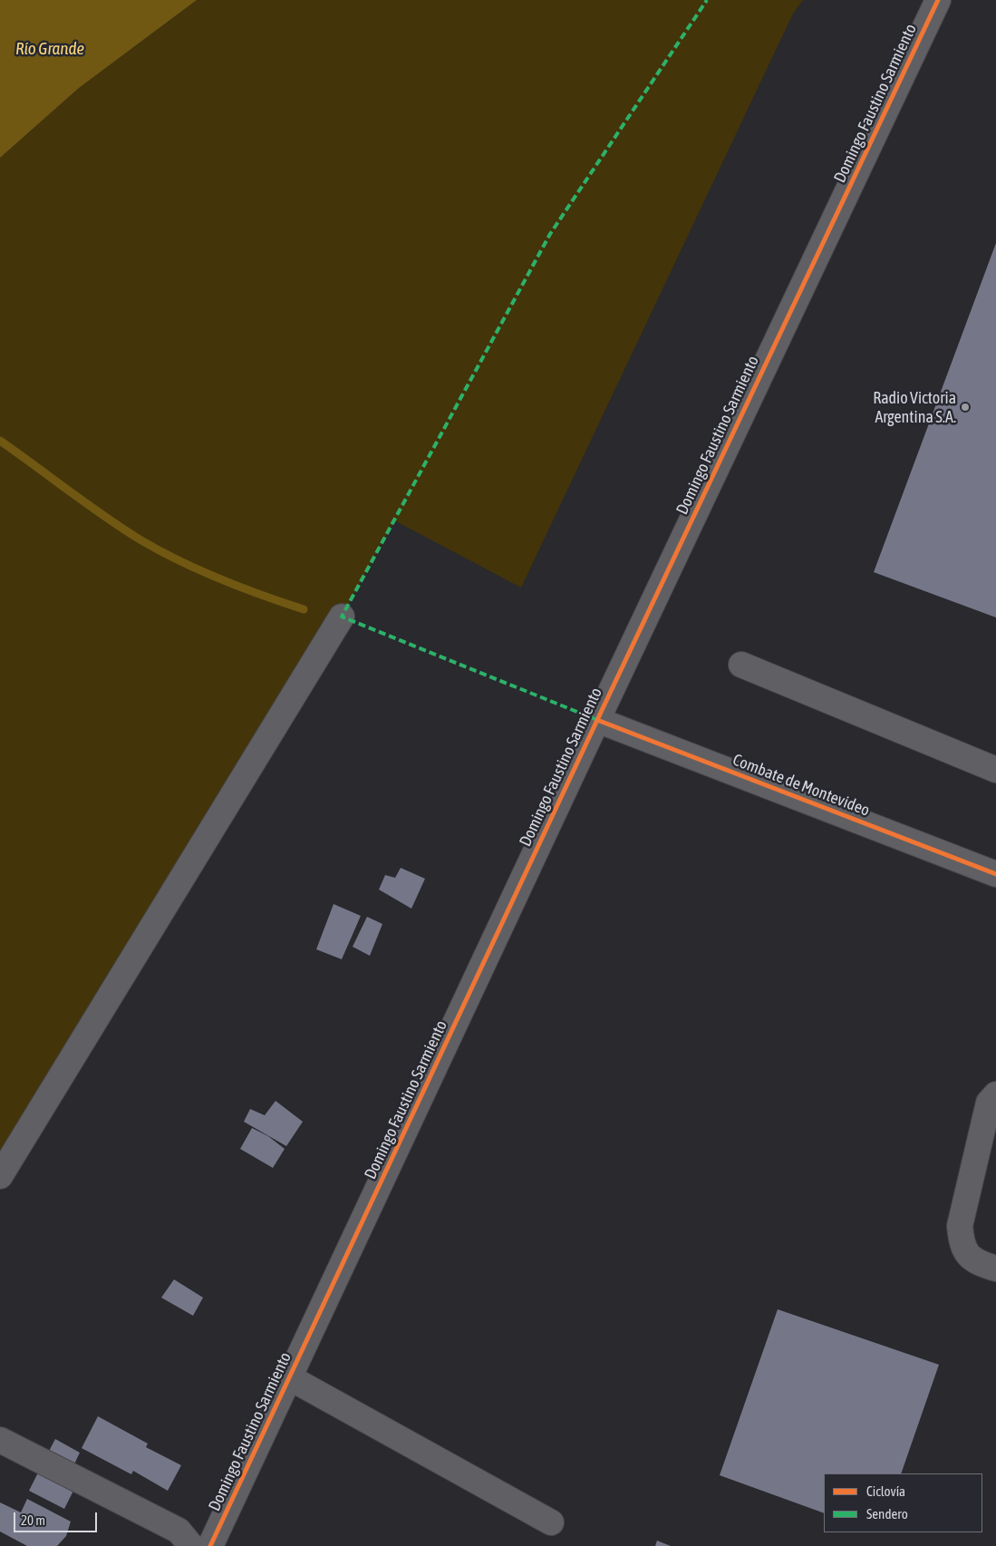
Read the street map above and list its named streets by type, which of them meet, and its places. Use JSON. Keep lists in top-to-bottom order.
{
  "streets": {
    "street": ["Domingo Faustino Sarmiento", "Combate de Montevideo"]
  },
  "crossings": [
    ["Domingo Faustino Sarmiento", "Combate de Montevideo"]
  ],
  "water": ["Río Grande"],
  "places": ["Radio Victoria Argentina S.A."],
  "legend": ["Ciclovía", "Sendero"],
  "scale_bar": "20 m"
}
